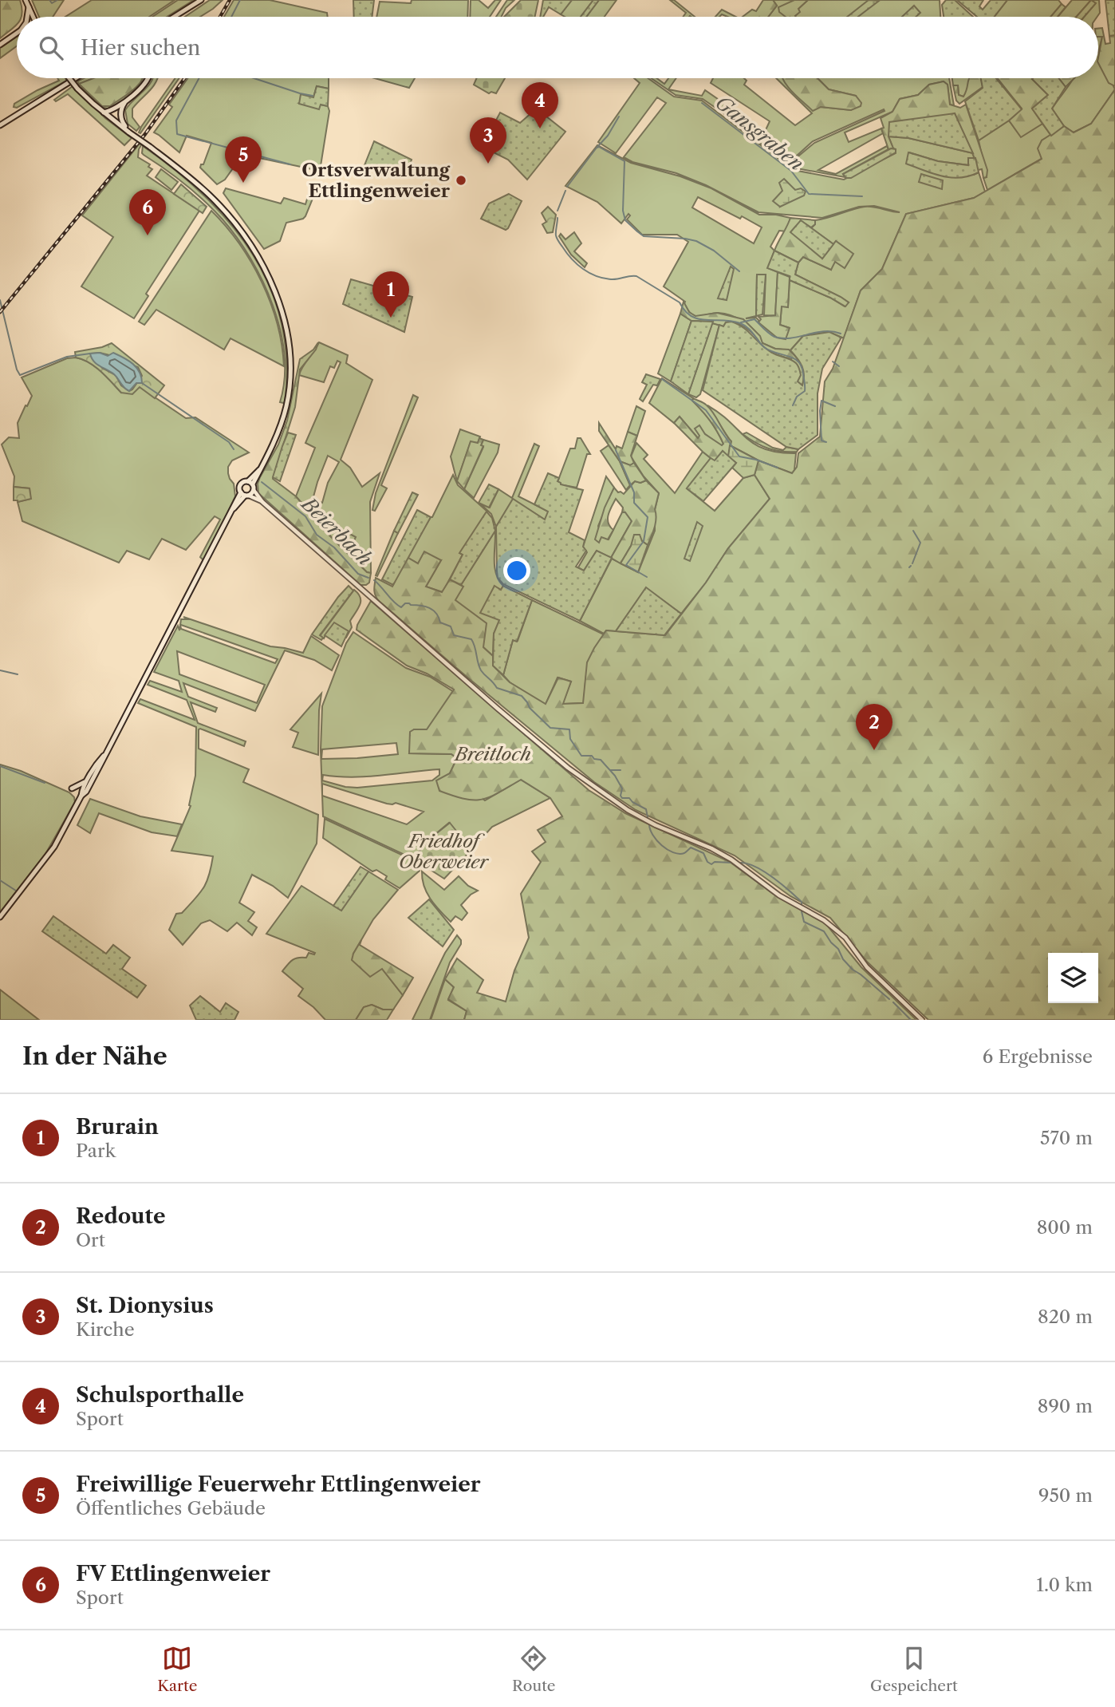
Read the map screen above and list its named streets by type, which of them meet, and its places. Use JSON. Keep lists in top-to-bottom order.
{
  "water": ["Gansgraben", "Beierbach"],
  "parks": ["Breitloch", "Friedhof Oberweier"],
  "places": ["Ortsverwaltung Ettlingenweier"],
  "page": {
    "search": "Hier suchen",
    "pins": [
      "4",
      "3",
      "5",
      "6",
      "1",
      "2"
    ],
    "heading": ["In der Nähe", "6 Ergebnisse"],
    "list": [
      {
        "mark": "1",
        "name": "Brurain",
        "note": "Park",
        "value": "570 m"
      },
      {
        "mark": "2",
        "name": "Redoute",
        "note": "Ort",
        "value": "800 m"
      },
      {
        "mark": "3",
        "name": "St. Dionysius",
        "note": "Kirche",
        "value": "820 m"
      },
      {
        "mark": "4",
        "name": "Schulsporthalle",
        "note": "Sport",
        "value": "890 m"
      },
      {
        "mark": "5",
        "name": "Freiwillige Feuerwehr Ettlingenweier",
        "note": "Öffentliches Gebäude",
        "value": "950 m"
      },
      {
        "mark": "6",
        "name": "FV Ettlingenweier",
        "note": "Sport",
        "value": "1.0 km"
      }
    ],
    "nav": ["Karte", "Route", "Gespeichert"]
  }
}
